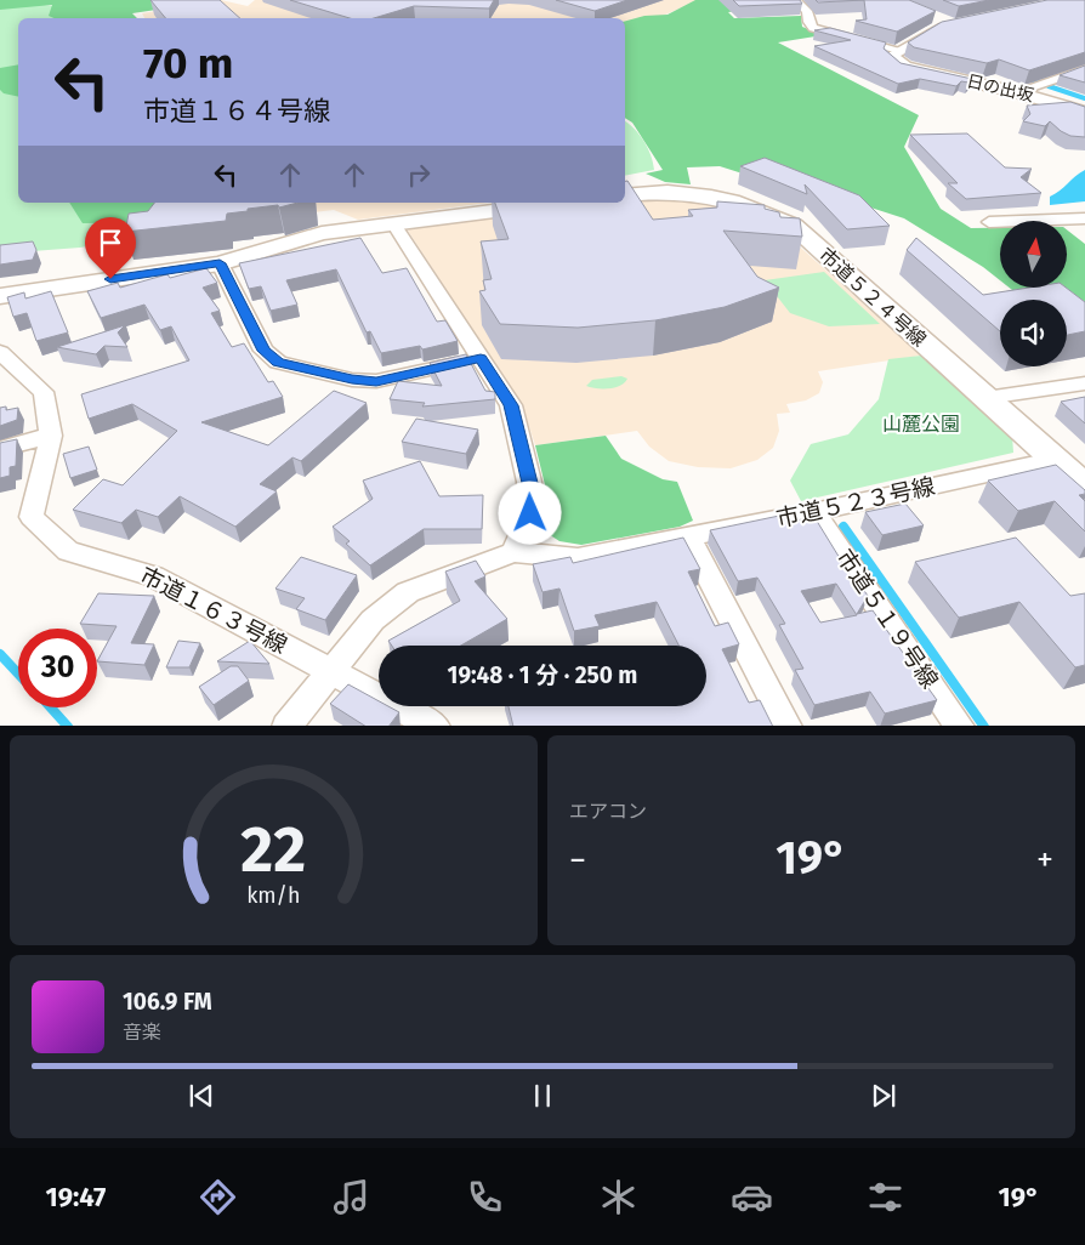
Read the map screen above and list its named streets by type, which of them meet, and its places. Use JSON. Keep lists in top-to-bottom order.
{
  "streets": {
    "street": [
      "日の出坂",
      "市道５２４号線",
      "市道５２３号線",
      "市道１６３号線",
      "市道５１９号線"
    ]
  },
  "crossings": [
    ["市道５２４号線", "市道５２３号線"],
    ["市道５２３号線", "市道５１９号線"]
  ],
  "parks": ["山麓公園"],
  "north": "top",
  "page": {
    "turn": ["70 m", "市道１６４号線"],
    "limit": "30",
    "trip": "19:48 · 1 分 · 250 m",
    "tile": "エアコン",
    "heat": ["−", "19°", "+"],
    "song": ["106.9 FM", "音楽"],
    "tabs": ["19:47", "19°"],
    "gauge": ["22", "km/h"]
  }
}
